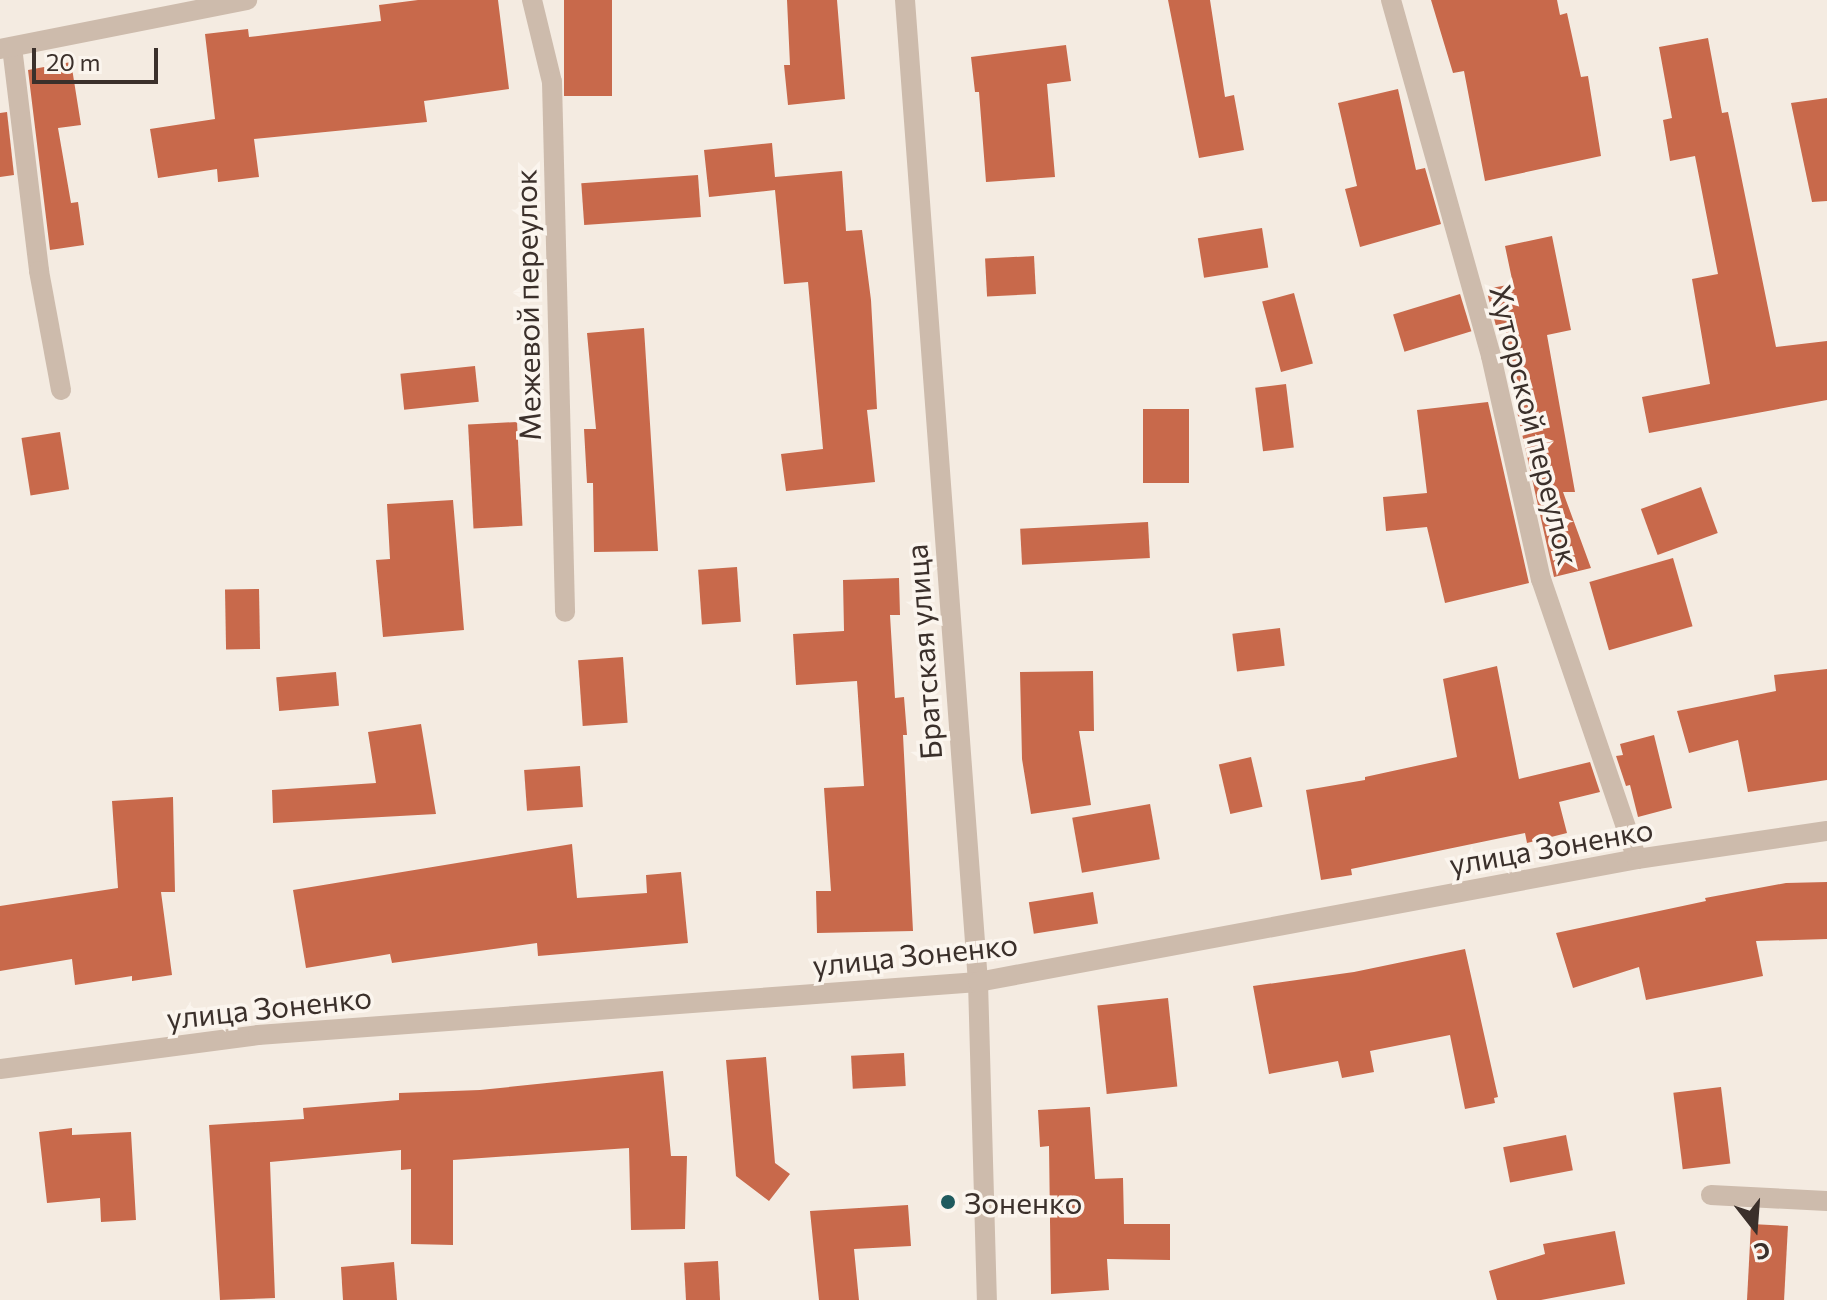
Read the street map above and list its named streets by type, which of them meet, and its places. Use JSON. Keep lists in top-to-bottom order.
{
  "streets": {
    "street": [
      "Межевой переулок",
      "Хуторской переулок",
      "Братская улица",
      "улица Зоненко"
    ]
  },
  "crossings": [
    ["Хуторской переулок", "улица Зоненко"],
    ["Братская улица", "улица Зоненко"]
  ],
  "places": ["Зоненко"],
  "scale_bar": "20 m",
  "north": "bottom"
}
